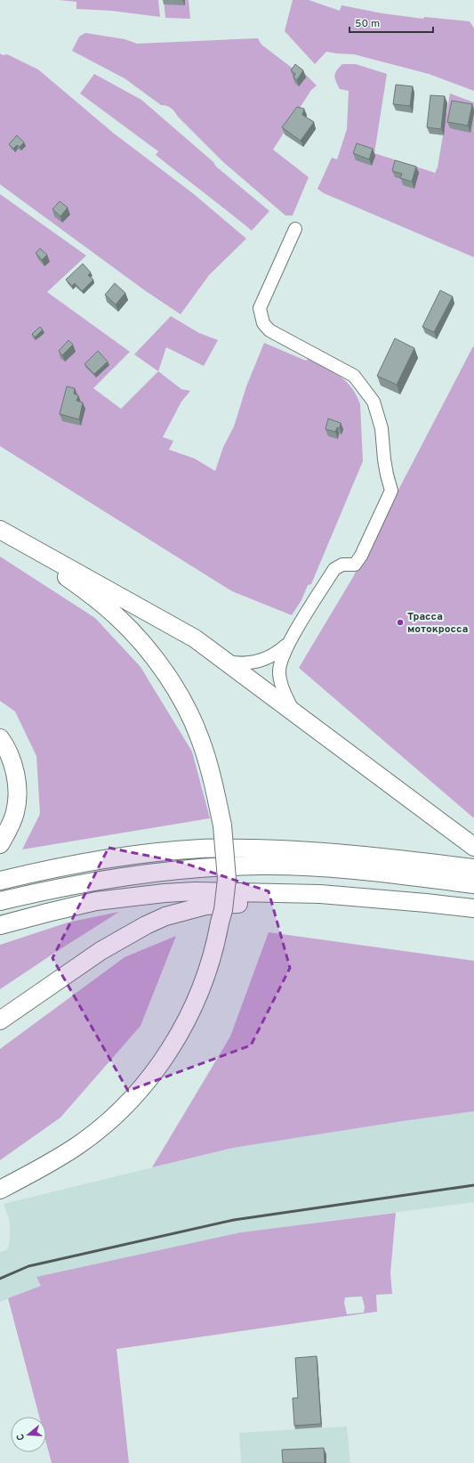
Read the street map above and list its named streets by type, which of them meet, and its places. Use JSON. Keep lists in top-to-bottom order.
{
  "places": ["Трасса мотокросса"],
  "scale_bar": "50 m",
  "north": "left"
}
